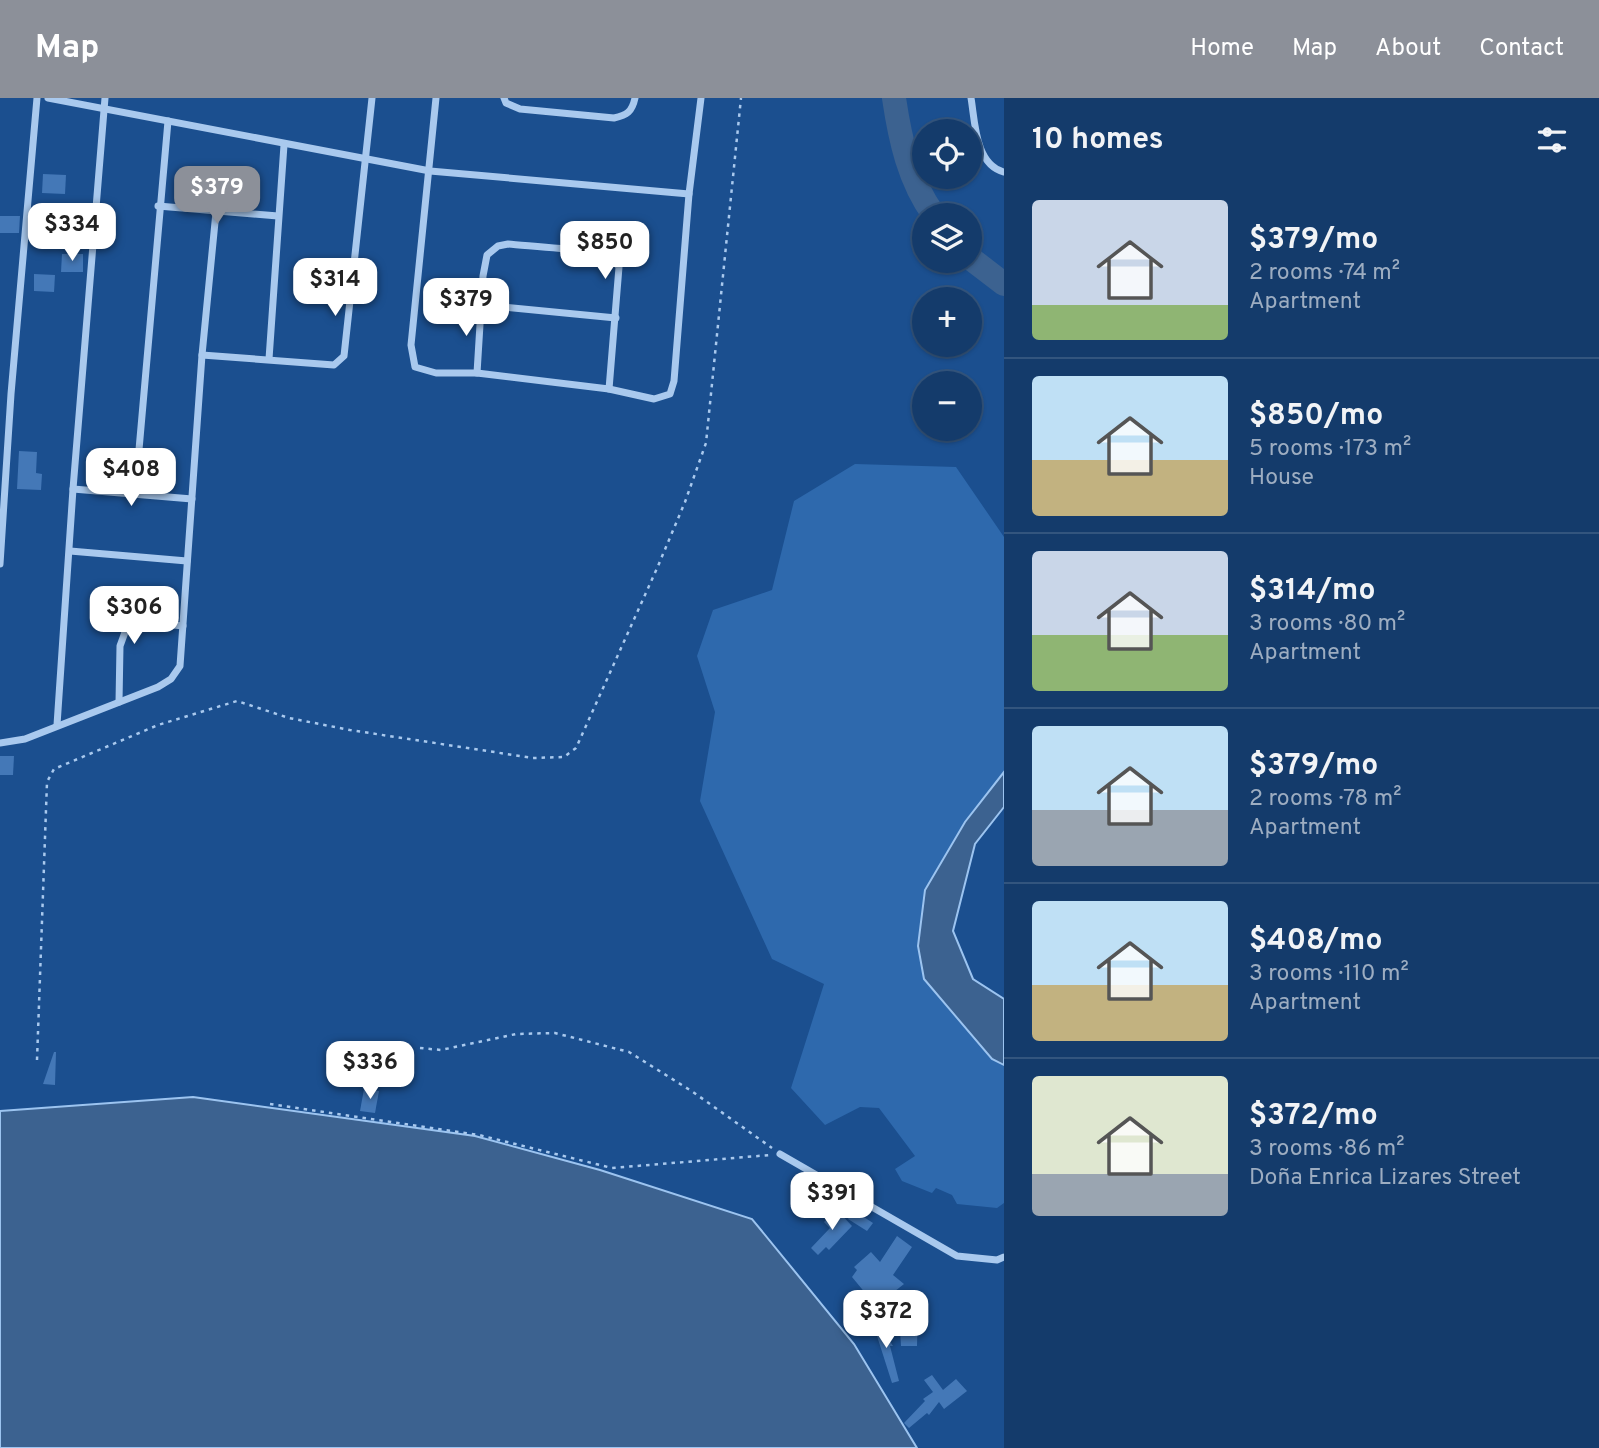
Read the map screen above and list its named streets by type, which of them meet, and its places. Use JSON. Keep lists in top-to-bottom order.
{
  "page": {
    "header": "Map",
    "nav": [
      "Home",
      "Map",
      "About",
      "Contact"
    ],
    "heading": "10 homes",
    "map_buttons": ["+", "−"],
    "price": [
      "$379",
      "$334",
      "$850",
      "$314",
      "$379",
      "$408",
      "$306",
      "$336",
      "$391",
      "$372"
    ],
    "list": [
      {
        "name": "$379/mo",
        "note": "2 rooms · 74 m² · Apartment"
      },
      {
        "name": "$850/mo",
        "note": "5 rooms · 173 m² · House"
      },
      {
        "name": "$314/mo",
        "note": "3 rooms · 80 m² · Apartment"
      },
      {
        "name": "$379/mo",
        "note": "2 rooms · 78 m² · Apartment"
      },
      {
        "name": "$408/mo",
        "note": "3 rooms · 110 m² · Apartment"
      },
      {
        "name": "$372/mo",
        "note": "3 rooms · 86 m² · Doña Enrica Lizares Street"
      }
    ]
  }
}
